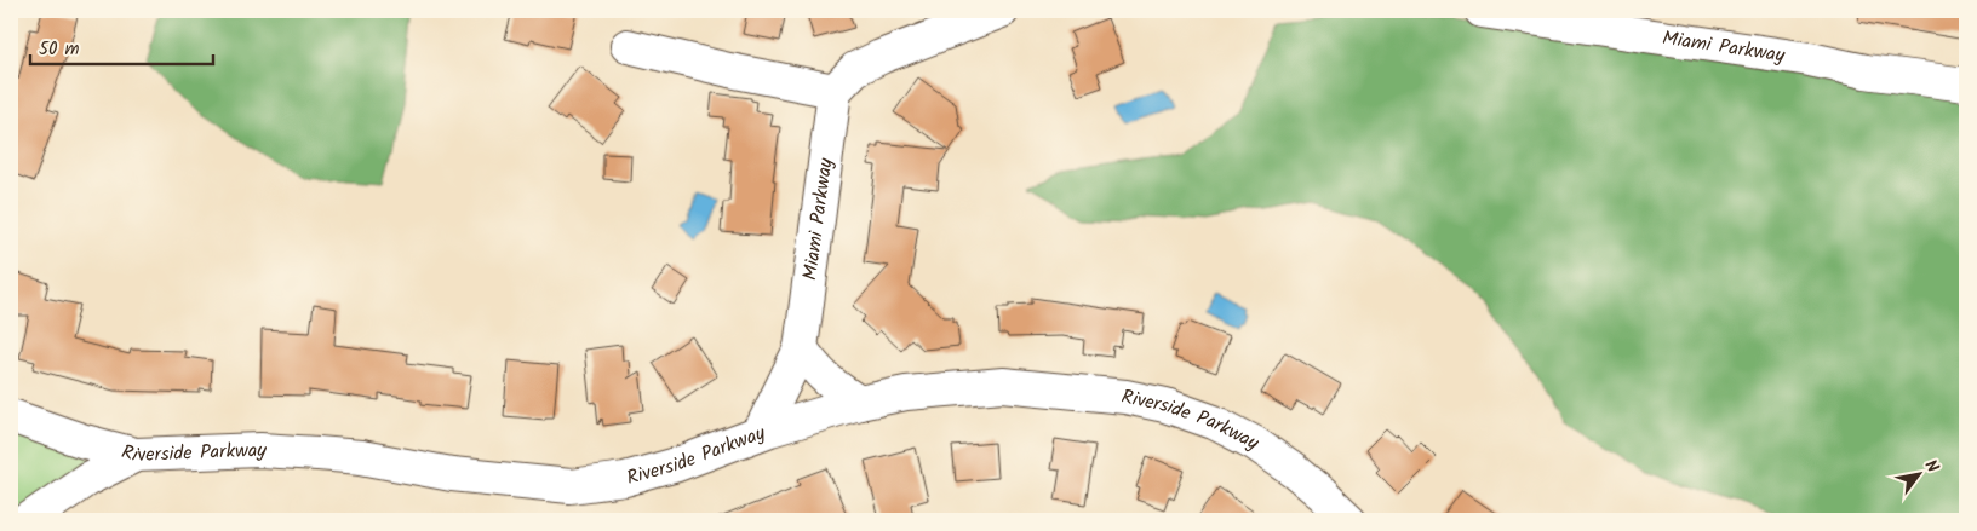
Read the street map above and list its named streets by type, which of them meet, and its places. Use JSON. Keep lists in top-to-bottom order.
{
  "streets": {
    "street": ["Miami Parkway", "Riverside Parkway"]
  },
  "crossings": [
    ["Miami Parkway", "Riverside Parkway"]
  ],
  "scale_bar": "50 m",
  "north": "top right"
}
